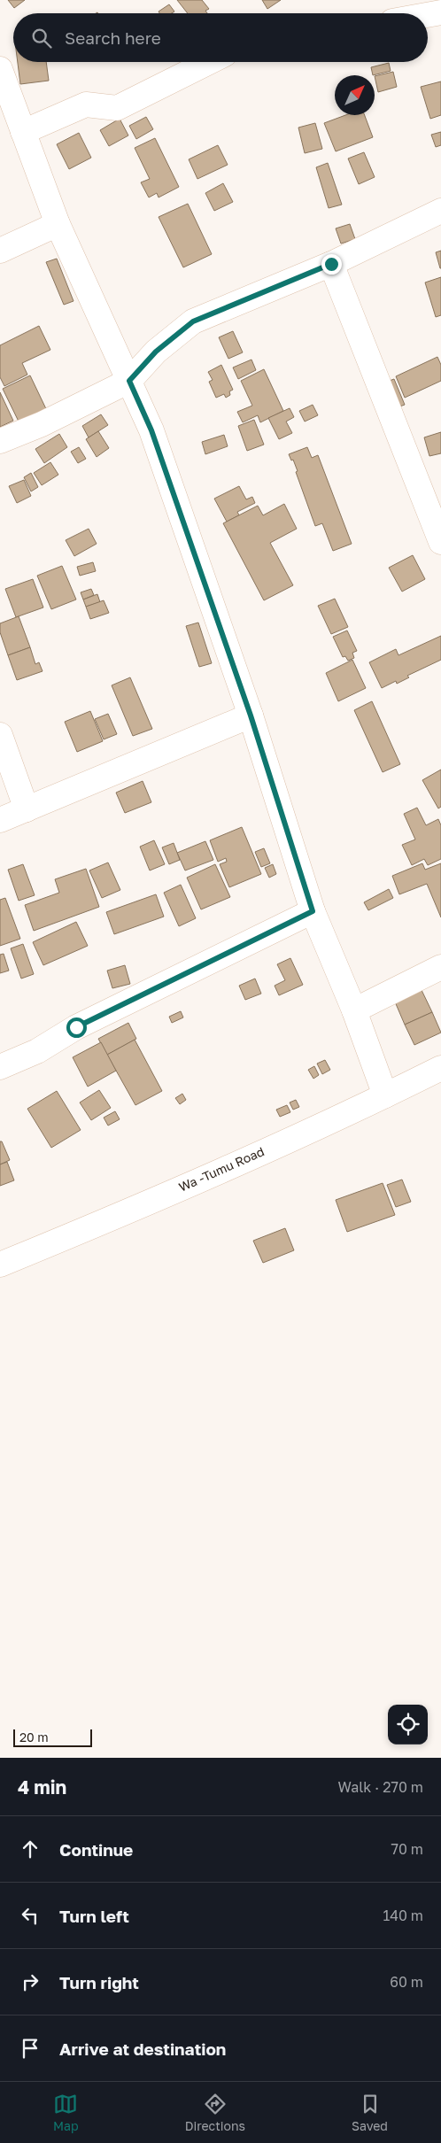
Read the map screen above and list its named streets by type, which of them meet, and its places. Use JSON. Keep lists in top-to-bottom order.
{
  "streets": {
    "main road": ["Wa -Tumu Road"]
  },
  "scale_bar": "20 m",
  "north": "top right",
  "page": {
    "search": "Search here",
    "scale": "20 m",
    "heading": ["4 min", "Walk · 270 m"],
    "list": [
      ["Continue", "70 m"],
      ["Turn left", "140 m"],
      ["Turn right", "60 m"],
      "Arrive at destination"
    ],
    "nav": ["Map", "Directions", "Saved"]
  }
}
